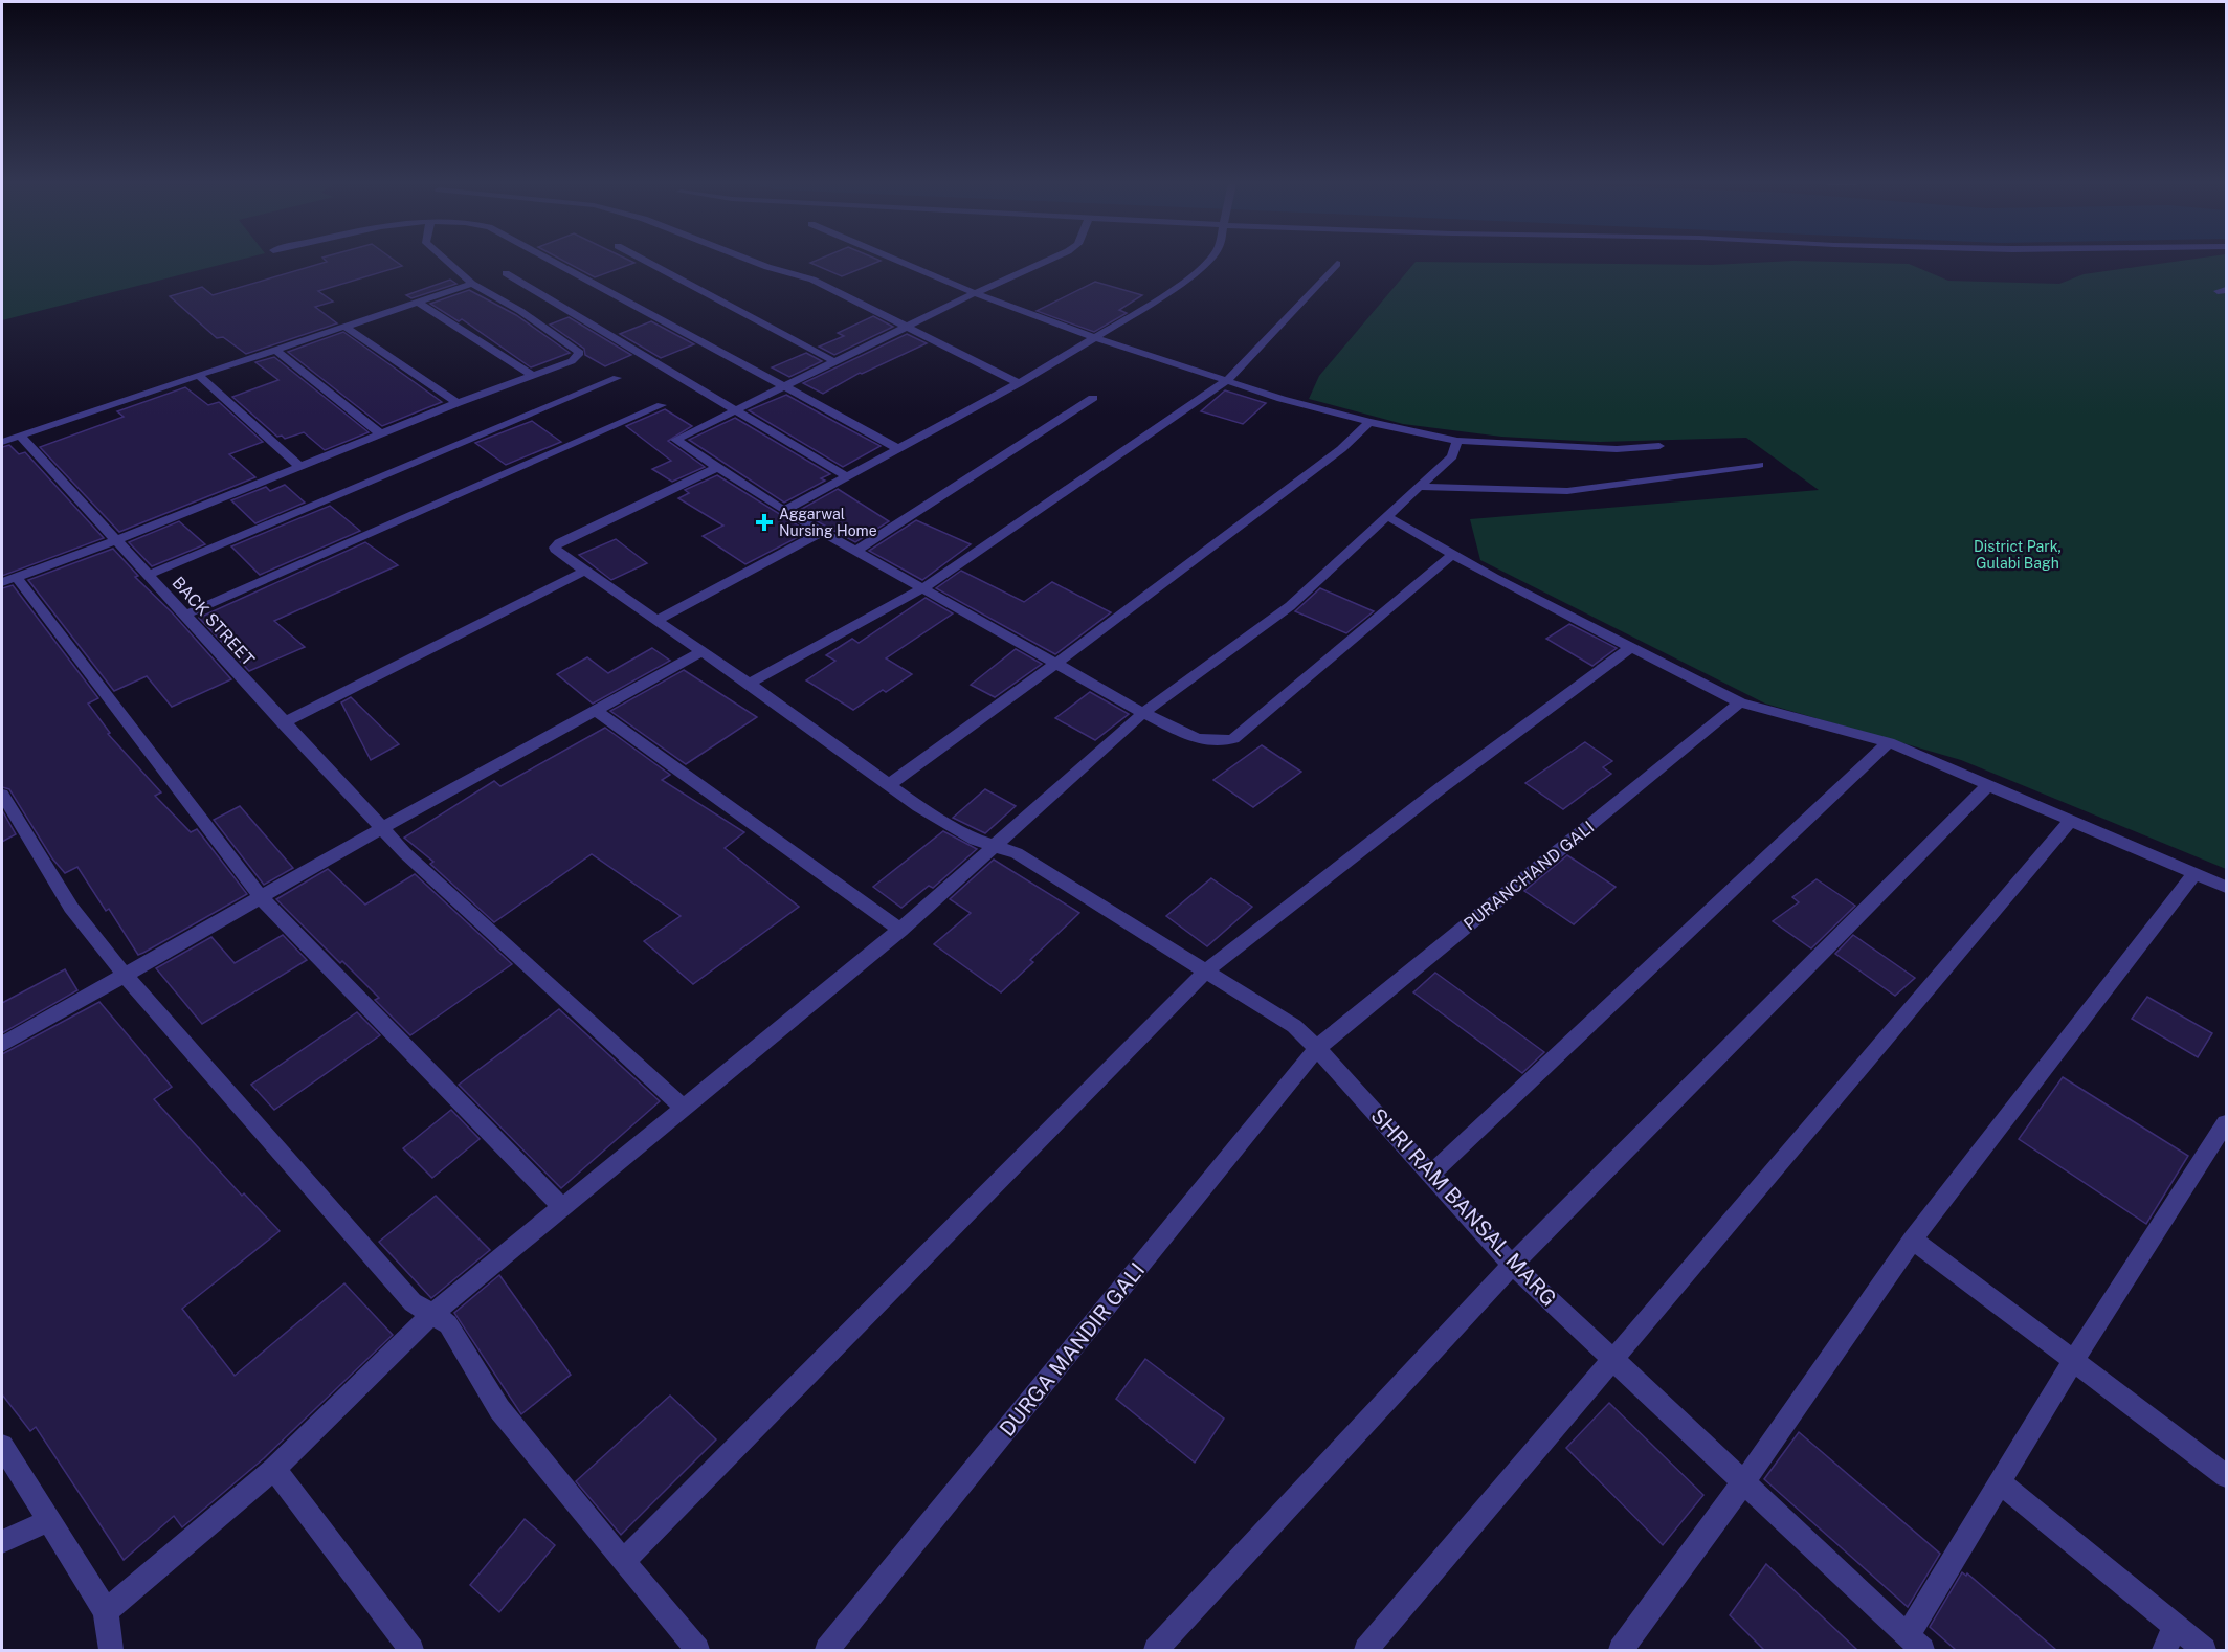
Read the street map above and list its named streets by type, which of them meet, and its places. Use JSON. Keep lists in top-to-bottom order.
{
  "streets": {
    "street": [
      "BACK STREET",
      "PURANCHAND GALI",
      "SHRI RAM BANSAL MARG",
      "DURGA MANDIR GALI"
    ]
  },
  "crossings": [
    ["PURANCHAND GALI", "SHRI RAM BANSAL MARG"],
    ["PURANCHAND GALI", "DURGA MANDIR GALI"],
    ["SHRI RAM BANSAL MARG", "DURGA MANDIR GALI"]
  ],
  "parks": ["District Park, Gulabi Bagh"],
  "places": {
    "health": ["Aggarwal Nursing Home"]
  }
}
